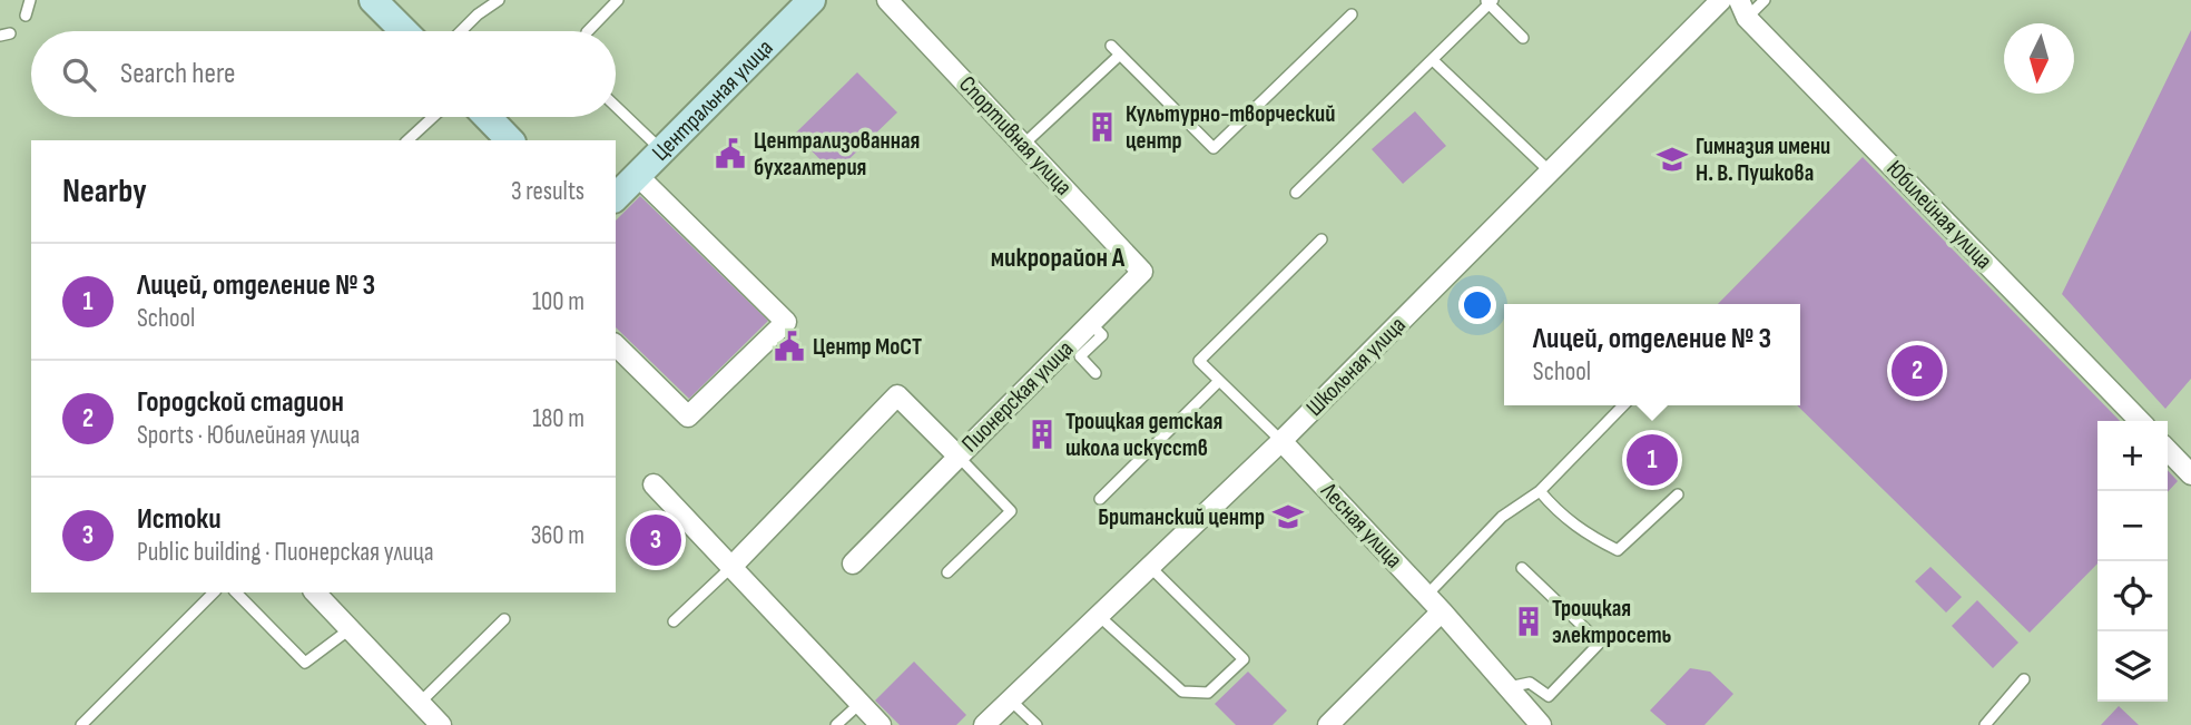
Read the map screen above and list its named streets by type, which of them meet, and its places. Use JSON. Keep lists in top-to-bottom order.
{
  "streets": {
    "main road": ["Центральная улица"],
    "street": [
      "Спортивная улица",
      "Юбилейная улица",
      "Школьная улица",
      "Пионерская улица",
      "Лесная улица"
    ]
  },
  "crossings": [
    ["Спортивная улица", "Пионерская улица"],
    ["Школьная улица", "Лесная улица"]
  ],
  "districts": ["микрорайон А"],
  "places": {
    "building": ["Культурно-творческий центр", "Троицкая детская школа искусств", "Троицкая электросеть"],
    "public building": ["Централизованная бухгалтерия", "Центр МоСТ"],
    "school or university": ["Гимназия имени Н. В. Пушкова", "Британский центр"]
  },
  "north": "bottom",
  "page": {
    "search": "Search here",
    "heading": ["Nearby", "3 results"],
    "list": [
      {
        "mark": "1",
        "name": "Лицей, отделение № 3",
        "note": "School",
        "value": "100 m"
      },
      {
        "mark": "2",
        "name": "Городской стадион",
        "note": "Sports · Юбилейная улица",
        "value": "180 m"
      },
      {
        "mark": "3",
        "name": "Истоки",
        "note": "Public building · Пионерская улица",
        "value": "360 m"
      }
    ],
    "popup": ["Лицей, отделение № 3", "School"],
    "pins": ["2", "1", "3"],
    "map_buttons": ["+", "−"]
  }
}
